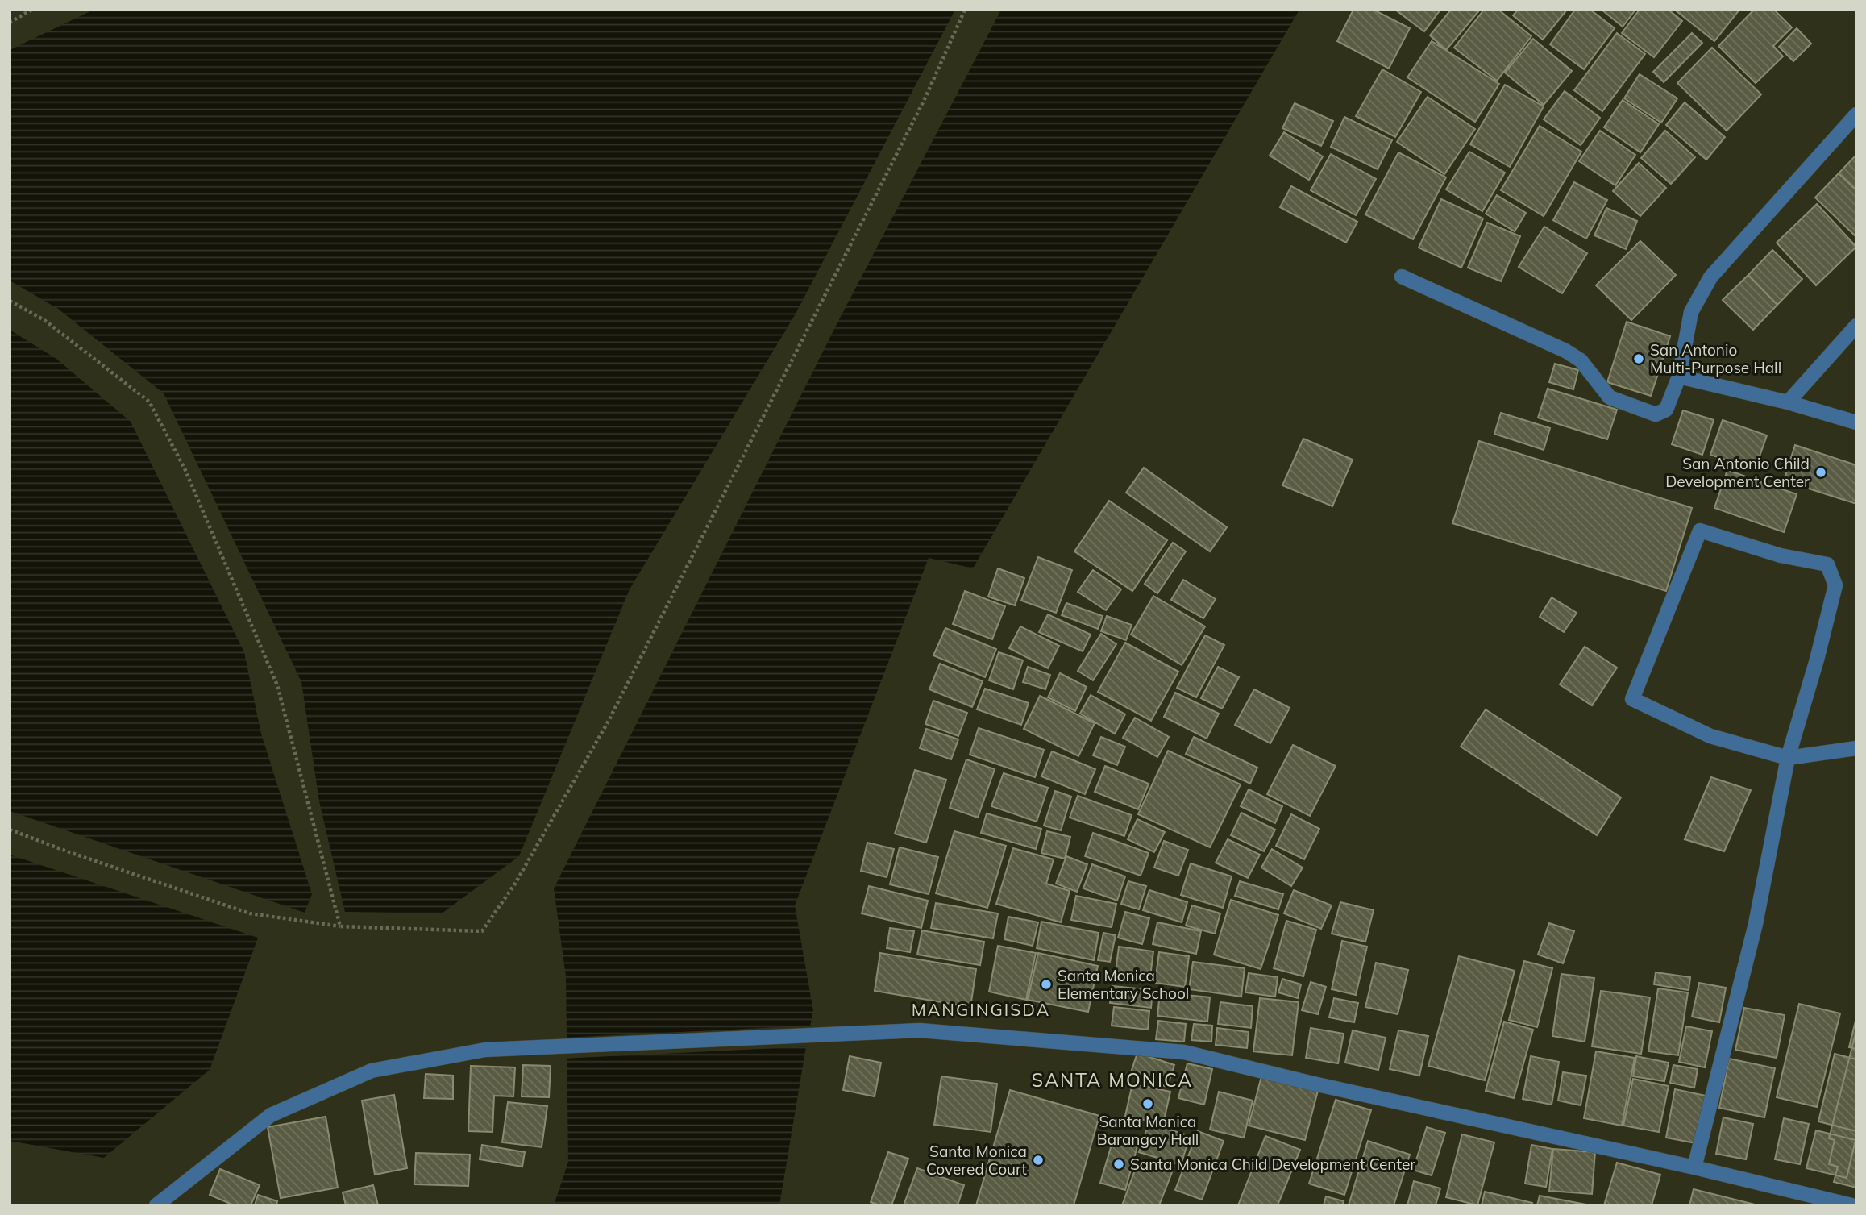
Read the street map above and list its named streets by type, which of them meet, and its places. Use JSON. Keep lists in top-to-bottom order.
{
  "districts": ["MANGINGISDA", "SANTA MONICA"],
  "places": [
    "San Antonio Multi-Purpose Hall",
    "San Antonio Child Development Center",
    "Santa Monica Elementary School",
    "Santa Monica Barangay Hall",
    "Santa Monica Covered Court",
    "Santa Monica Child Development Center"
  ]
}
